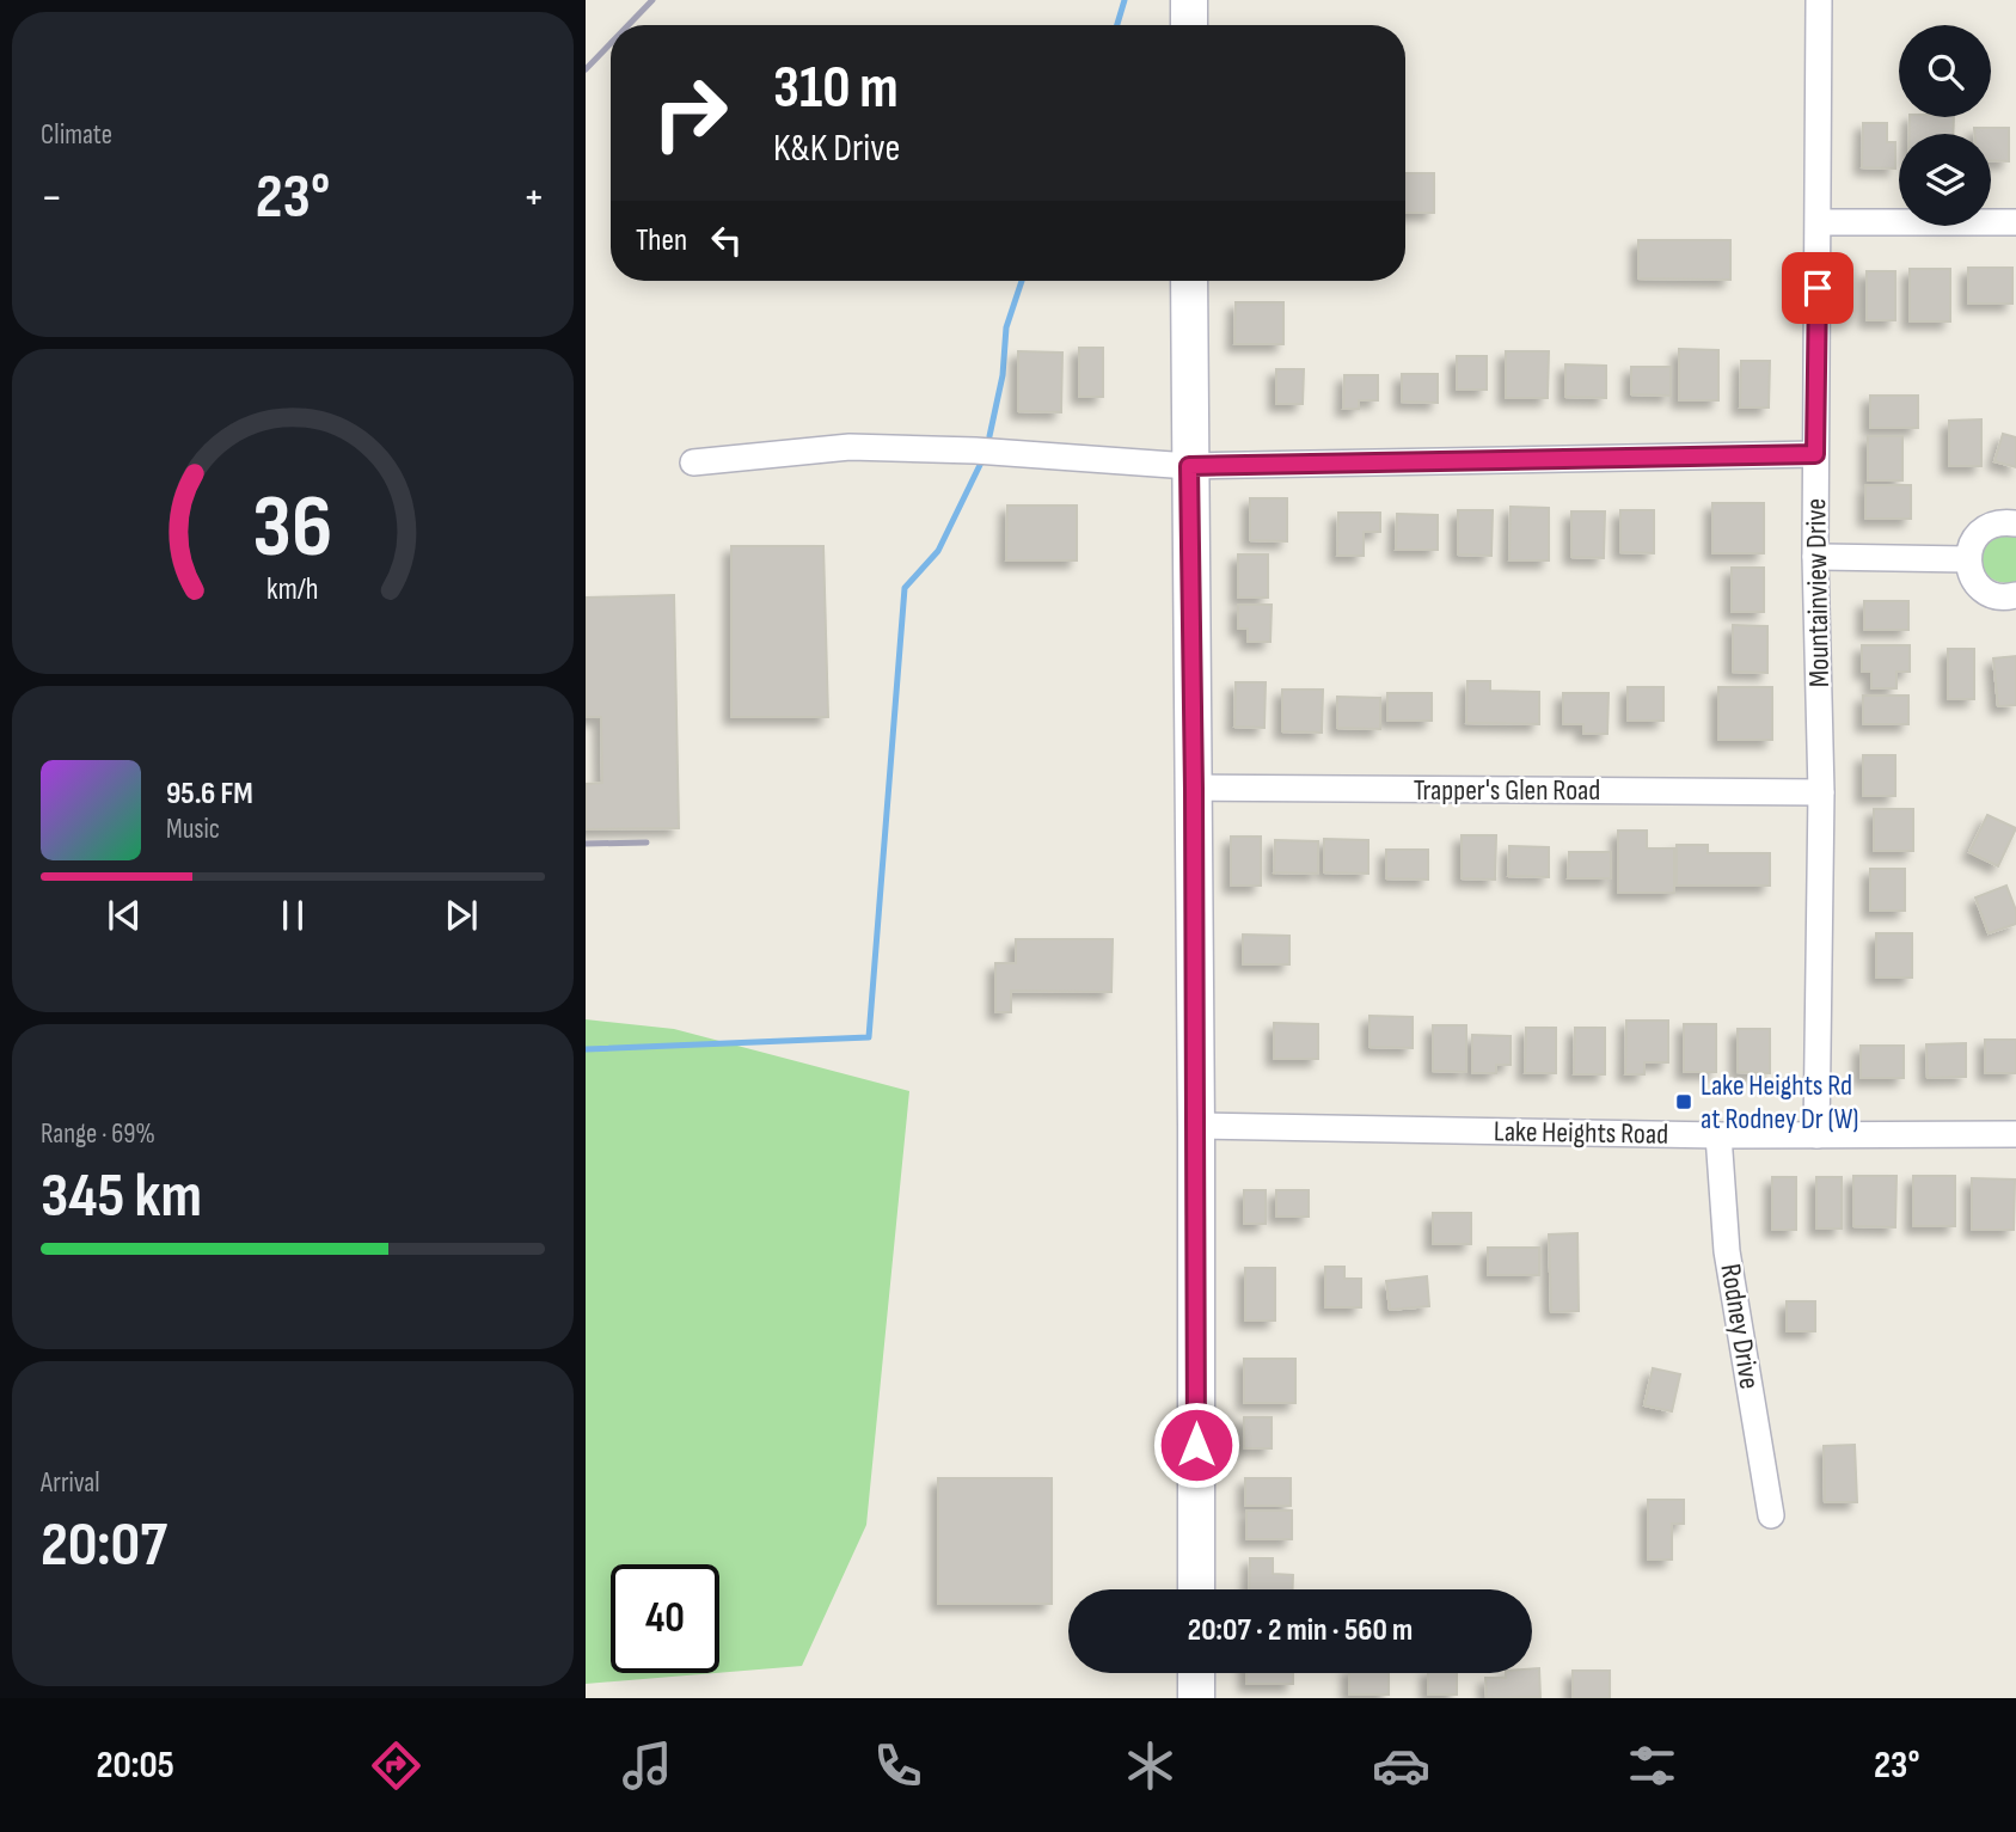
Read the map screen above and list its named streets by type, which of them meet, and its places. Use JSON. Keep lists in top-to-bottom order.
{
  "streets": {
    "street": [
      "Mountainview Drive",
      "Trapper's Glen Road",
      "Lake Heights Road",
      "Rodney Drive"
    ]
  },
  "crossings": [
    ["Mountainview Drive", "Trapper's Glen Road"],
    ["Mountainview Drive", "Lake Heights Road"],
    ["Lake Heights Road", "Rodney Drive"]
  ],
  "places": {
    "transit": ["Lake Heights Rd at Rodney Dr (W)"]
  },
  "page": {
    "tile": [
      "Climate",
      ["Range · 69%", "345 km"],
      ["Arrival", "20:07"]
    ],
    "turn": ["310 m", "K&K Drive"],
    "heat": ["−", "23°", "+"],
    "then": "Then",
    "song": ["95.6 FM", "Music"],
    "limit": "40",
    "trip": "20:07 · 2 min · 560 m",
    "tabs": ["20:05", "23°"],
    "gauge": ["36", "km/h"]
  }
}
